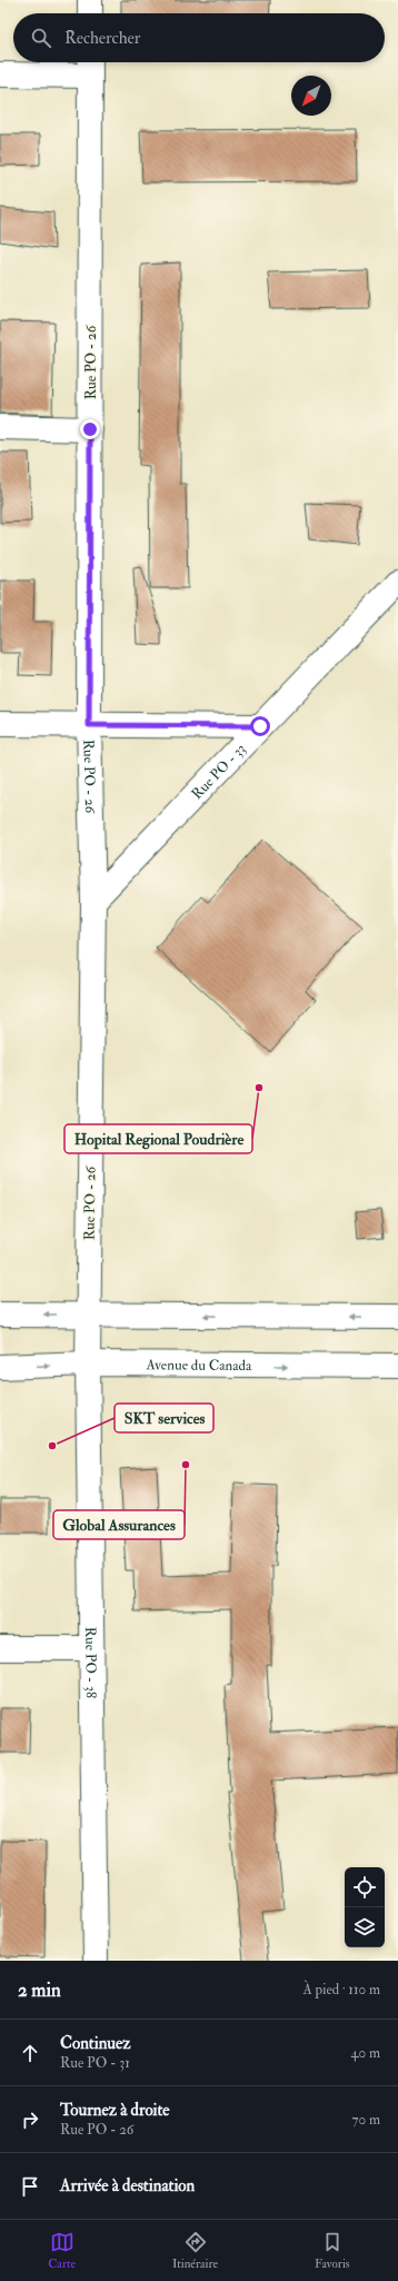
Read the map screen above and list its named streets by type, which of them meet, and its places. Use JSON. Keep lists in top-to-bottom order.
{
  "streets": {
    "street": [
      "Rue PO - 26",
      "Rue PO - 33",
      "Avenue du Canada",
      "Rue PO - 38"
    ]
  },
  "crossings": [
    ["Rue PO - 26", "Rue PO - 33"],
    ["Rue PO - 26", "Avenue du Canada"],
    ["Rue PO - 26", "Rue PO - 38"],
    ["Avenue du Canada", "Rue PO - 38"]
  ],
  "places": ["Hopital Regional Poudrière", "SKT services", "Global Assurances"],
  "north": "bottom left",
  "page": {
    "search": "Rechercher",
    "heading": ["2 min", "À pied · 110 m"],
    "list": [
      ["Continuez", "Rue PO - 31", "40 m"],
      ["Tournez à droite", "Rue PO - 26", "70 m"],
      "Arrivée à destination"
    ],
    "nav": ["Carte", "Itinéraire", "Favoris"]
  }
}
